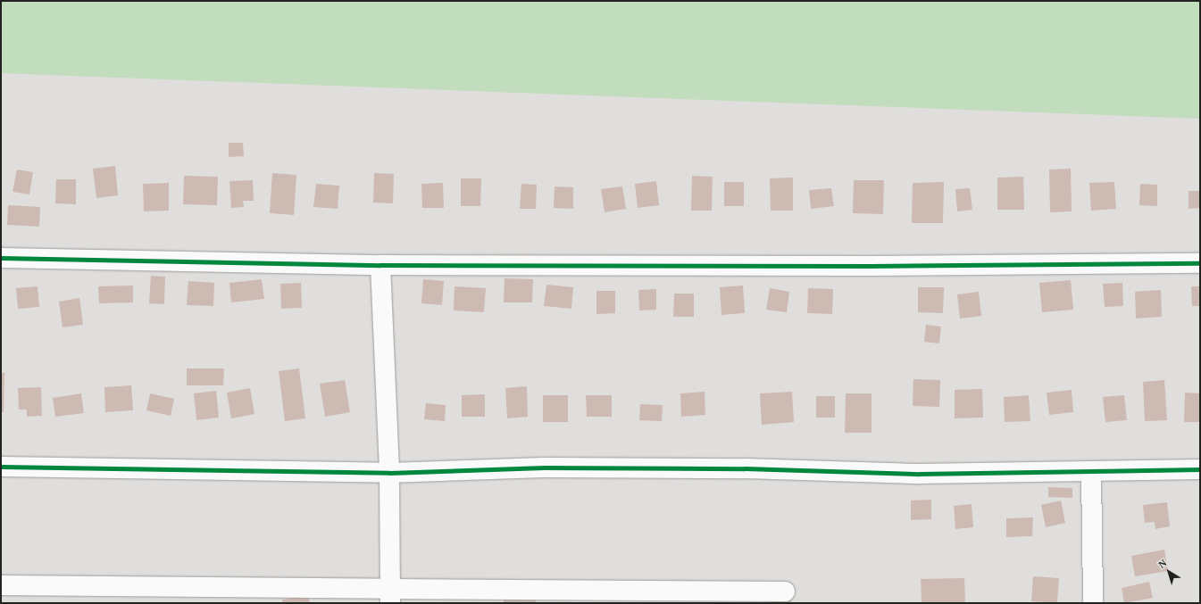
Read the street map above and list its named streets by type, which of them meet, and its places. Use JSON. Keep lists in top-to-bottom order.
{
  "north": "top left"
}
